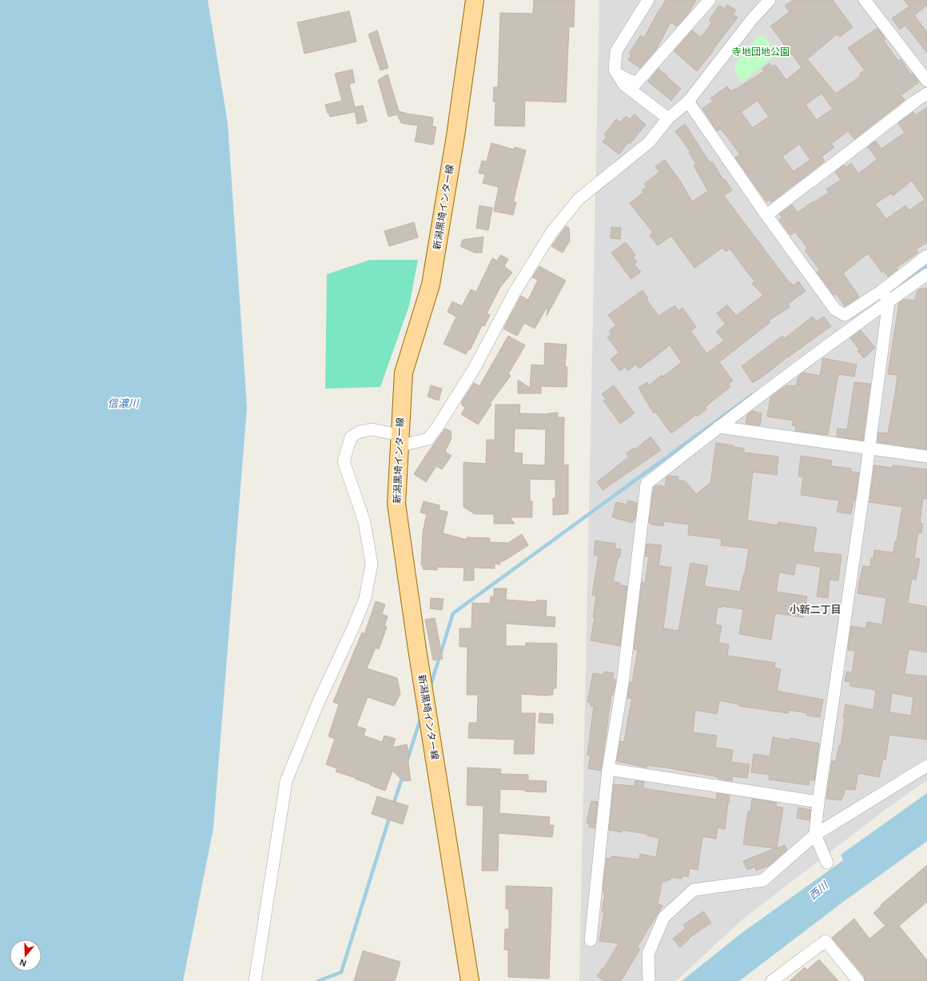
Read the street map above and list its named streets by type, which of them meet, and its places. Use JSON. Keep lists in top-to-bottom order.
{
  "streets": {
    "main road": ["新潟黒埼インター線"]
  },
  "districts": ["小新二丁目"],
  "water": ["信濃川", "西川"],
  "parks": ["寺地団地公園"],
  "north": "bottom"
}
